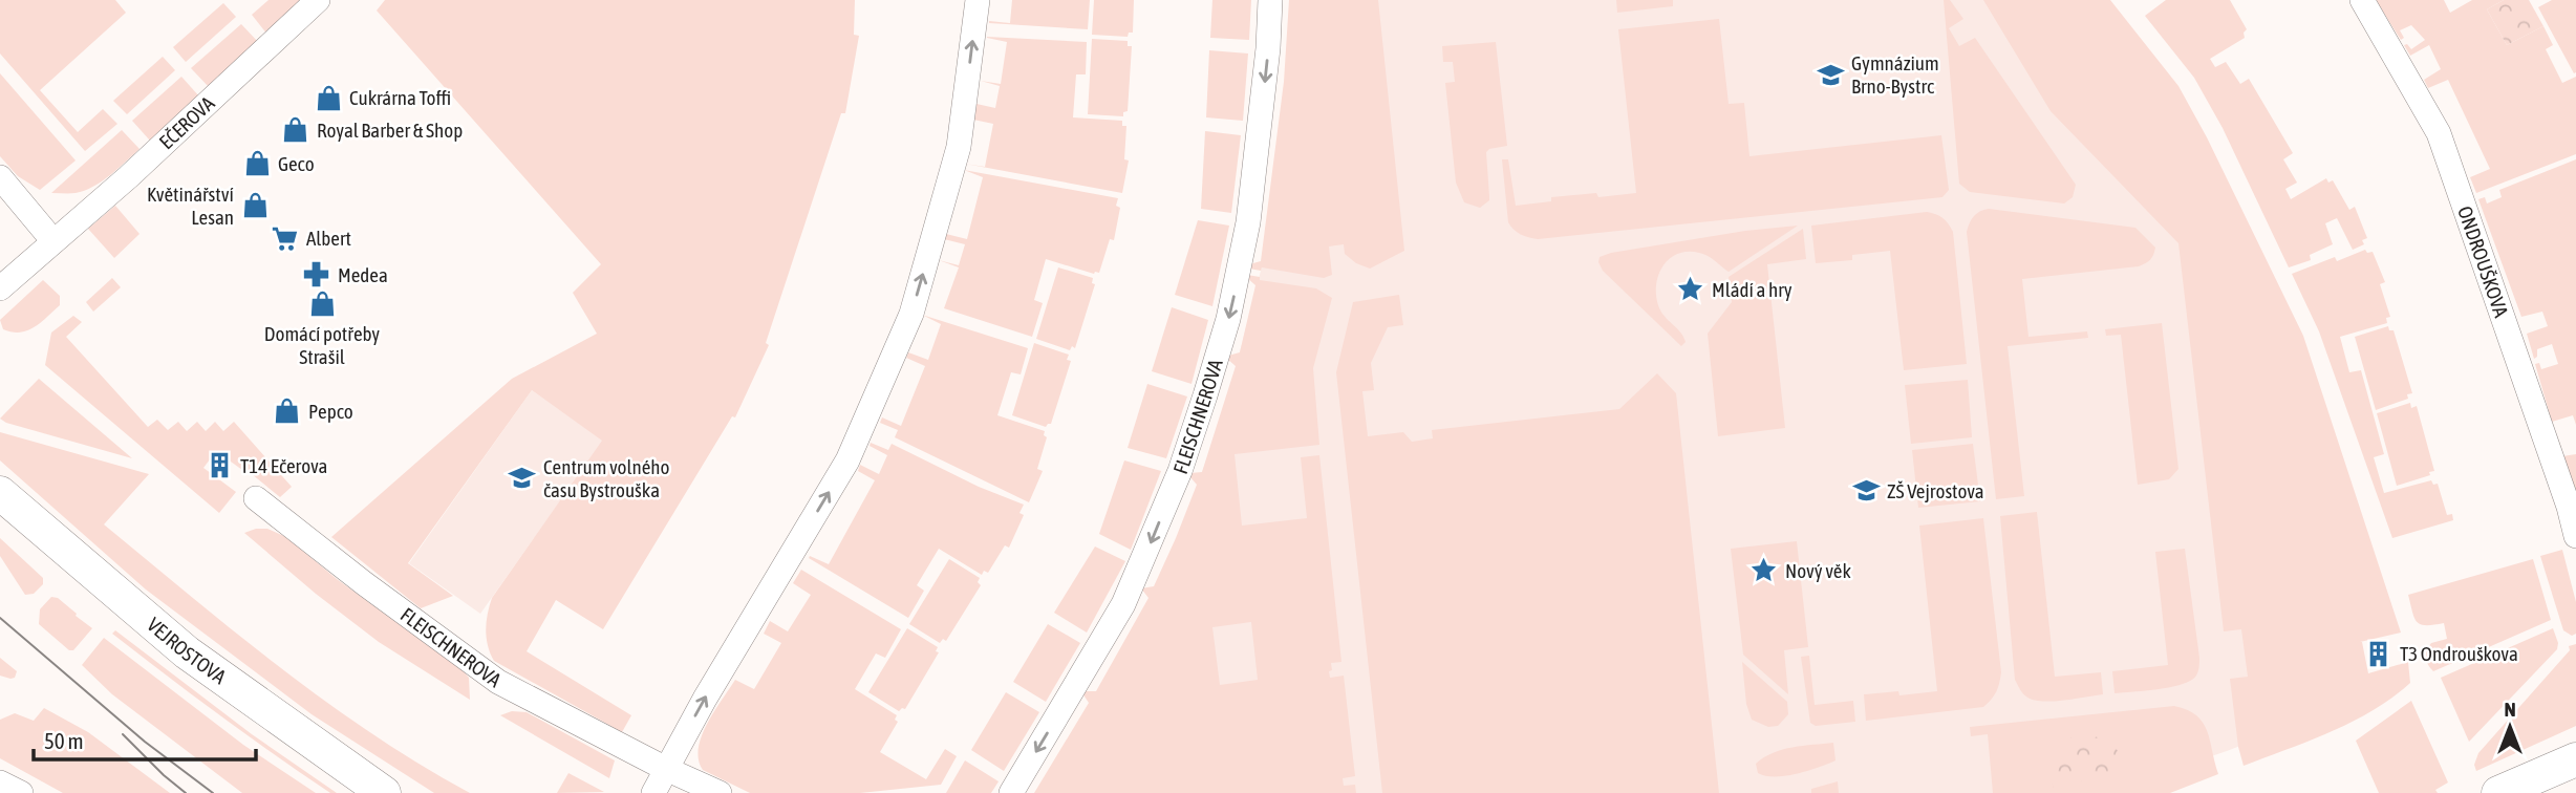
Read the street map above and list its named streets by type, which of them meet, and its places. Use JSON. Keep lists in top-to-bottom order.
{
  "streets": {
    "street": [
      "EČEROVA",
      "ONDROUŠKOVA",
      "FLEISCHNEROVA",
      "VEJROSTOVA"
    ]
  },
  "one_way": ["FLEISCHNEROVA"],
  "places": {
    "school or university": ["Gymnázium Brno-Bystrc", "Centrum volného času Bystrouška", "ZŠ Vejrostova"],
    "shop": [
      "Cukrárna Toffi",
      "Royal Barber & Shop",
      "Geco",
      "Květinářství Lesan",
      "Domácí potřeby Strašil",
      "Pepco"
    ],
    "supermarket": ["Albert"],
    "pharmacy": ["Medea"],
    "place": ["Mládí a hry", "Nový věk"],
    "building": ["T14 Ečerova", "T3 Ondrouškova"]
  },
  "scale_bar": "50 m",
  "north": "top"
}
